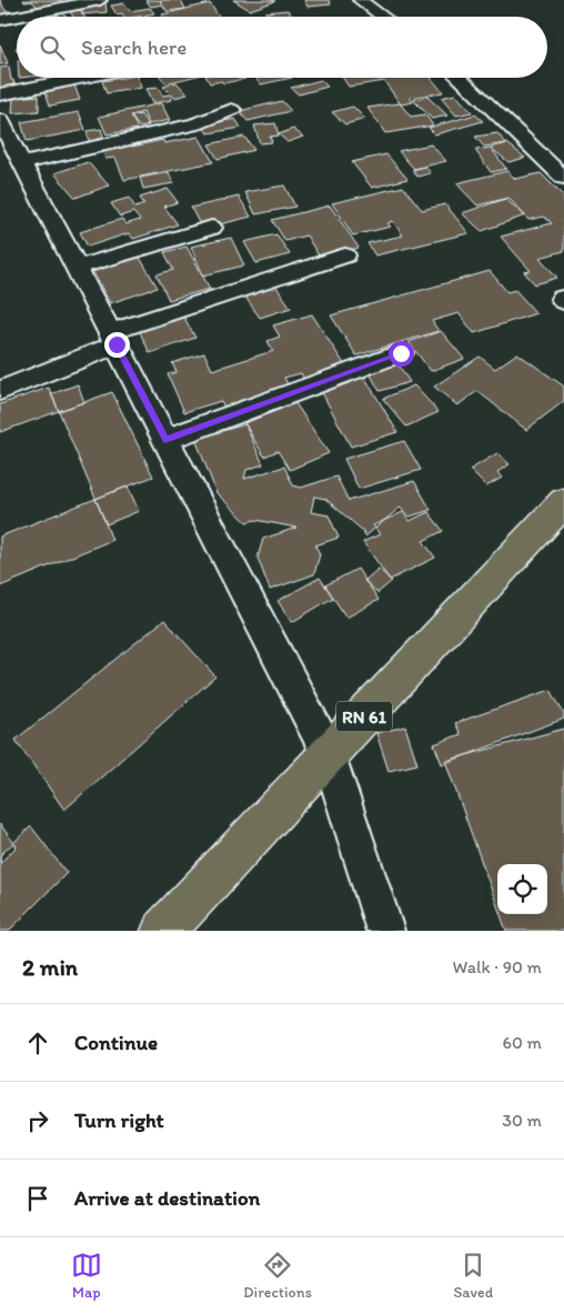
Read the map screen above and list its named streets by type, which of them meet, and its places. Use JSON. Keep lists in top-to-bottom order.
{
  "streets": {
    "main road": ["RN 61"]
  },
  "page": {
    "search": "Search here",
    "heading": ["2 min", "Walk · 90 m"],
    "list": [
      ["Continue", "60 m"],
      ["Turn right", "30 m"],
      "Arrive at destination"
    ],
    "nav": ["Map", "Directions", "Saved"]
  }
}
